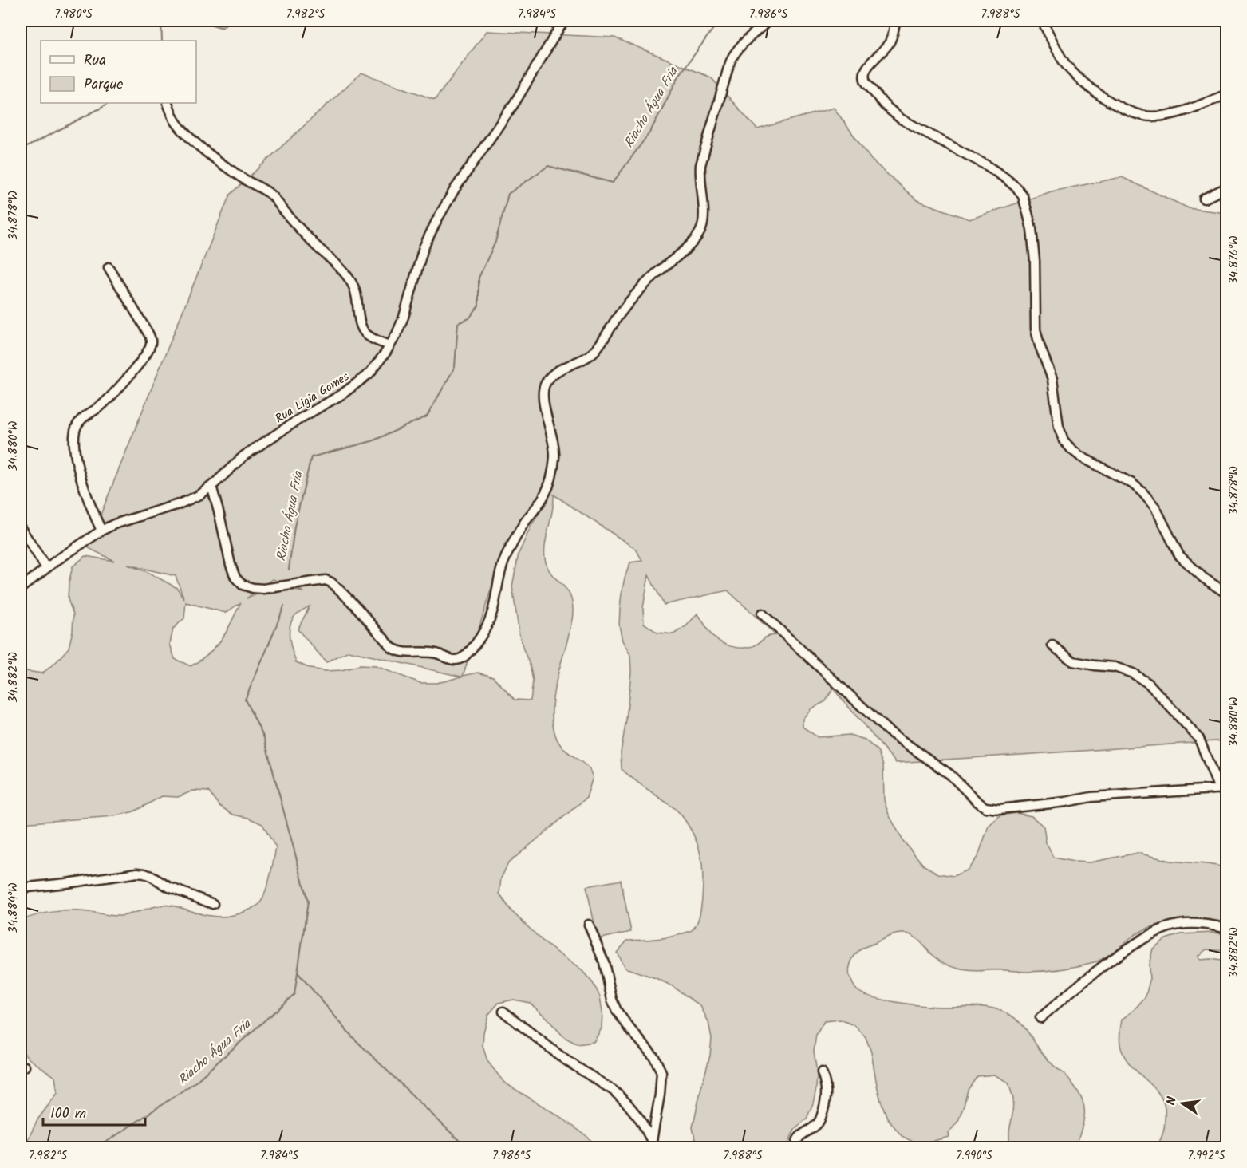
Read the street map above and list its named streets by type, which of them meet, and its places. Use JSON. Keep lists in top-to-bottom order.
{
  "streets": {
    "street": ["Rua Ligia Gomes"]
  },
  "water": ["Riacho Água Fria"],
  "legend": ["Rua", "Parque"],
  "scale_bar": "100 m",
  "north": "left",
  "coordinates": [
    "7.980°S",
    "7.982°S",
    "7.984°S",
    "7.986°S",
    "7.988°S",
    "34.878°W",
    "34.876°W",
    "34.880°W",
    "34.882°W",
    "34.884°W",
    "7.990°S",
    "7.992°S"
  ]
}
